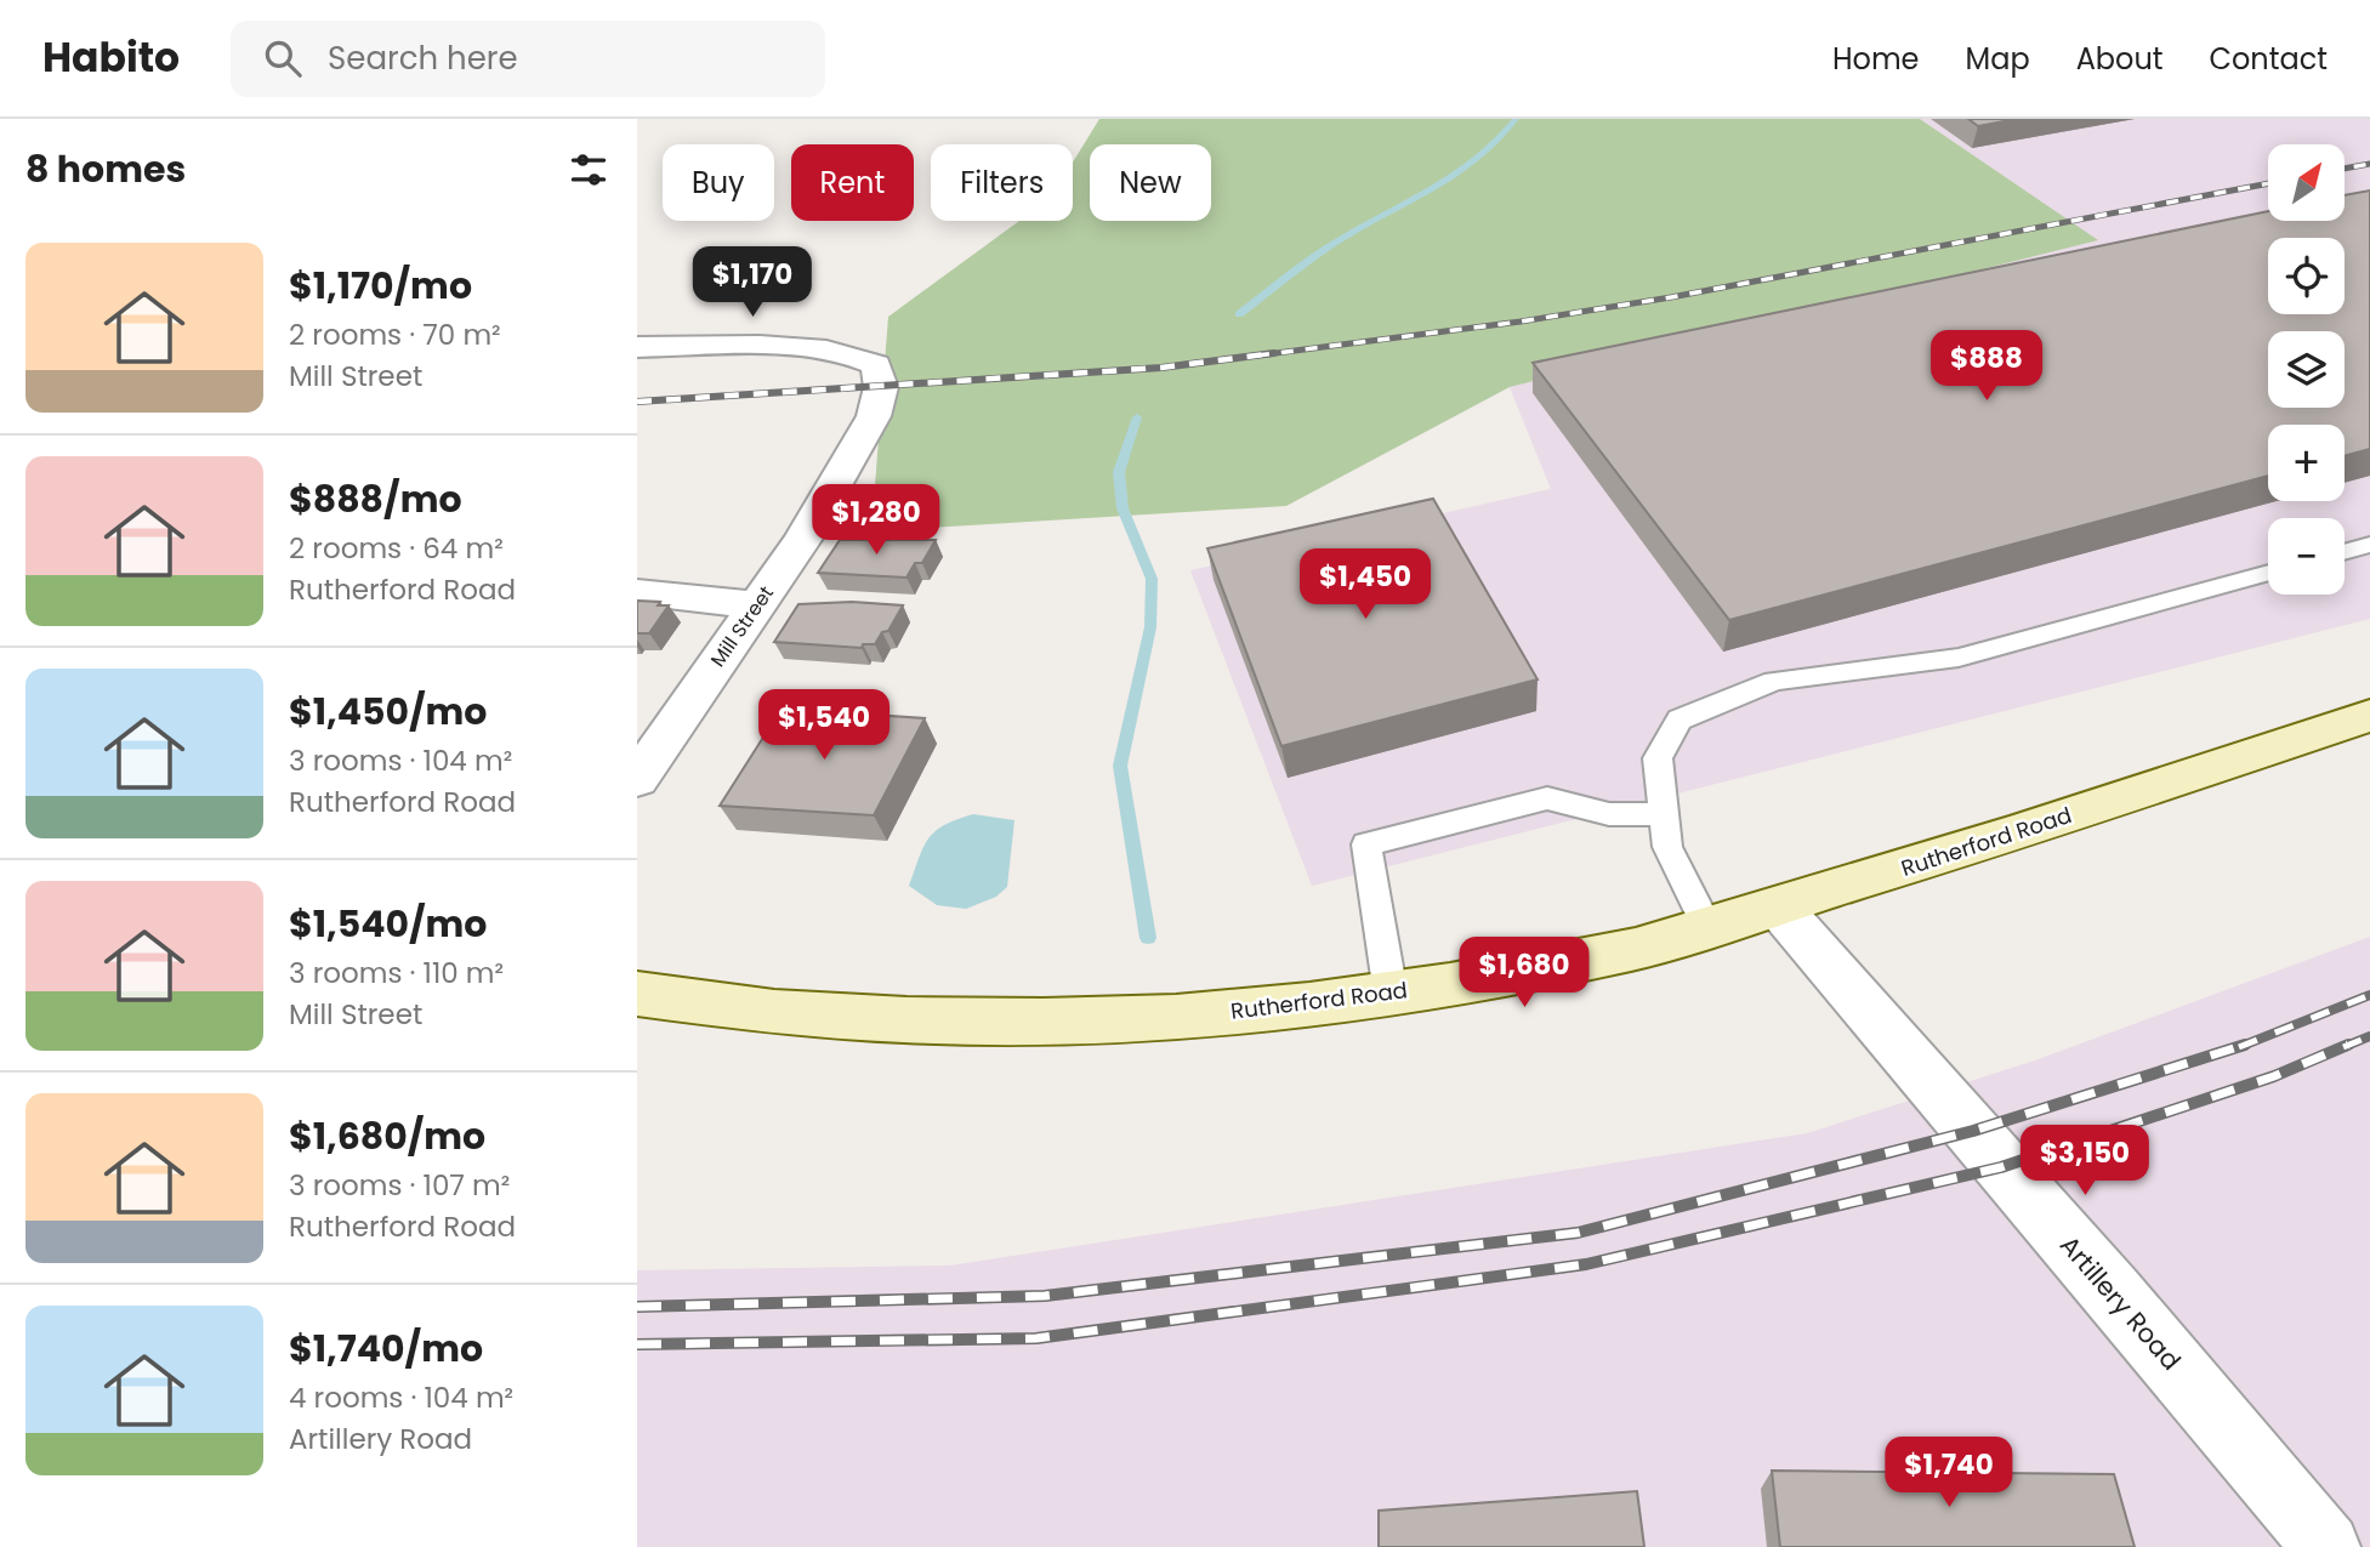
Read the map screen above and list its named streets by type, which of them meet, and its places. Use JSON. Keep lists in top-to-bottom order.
{
  "streets": {
    "street": ["Mill Street", "Rutherford Road", "Artillery Road"]
  },
  "crossings": [
    ["Rutherford Road", "Artillery Road"]
  ],
  "north": "top right",
  "page": {
    "header": "Habito",
    "search": "Search here",
    "nav": [
      "Home",
      "Map",
      "About",
      "Contact"
    ],
    "heading": "8 homes",
    "map_buttons": ["+", "−"],
    "chip": [
      "Buy",
      "Rent",
      "Filters",
      "New"
    ],
    "list": [
      {
        "name": "$1,170/mo",
        "note": "2 rooms · 70 m² · Mill Street"
      },
      {
        "name": "$888/mo",
        "note": "2 rooms · 64 m² · Rutherford Road"
      },
      {
        "name": "$1,450/mo",
        "note": "3 rooms · 104 m² · Rutherford Road"
      },
      {
        "name": "$1,540/mo",
        "note": "3 rooms · 110 m² · Mill Street"
      },
      {
        "name": "$1,680/mo",
        "note": "3 rooms · 107 m² · Rutherford Road"
      },
      {
        "name": "$1,740/mo",
        "note": "4 rooms · 104 m² · Artillery Road"
      }
    ],
    "price": [
      "$1,170",
      "$888",
      "$1,280",
      "$1,450",
      "$1,540",
      "$1,680",
      "$3,150",
      "$1,740"
    ]
  }
}
